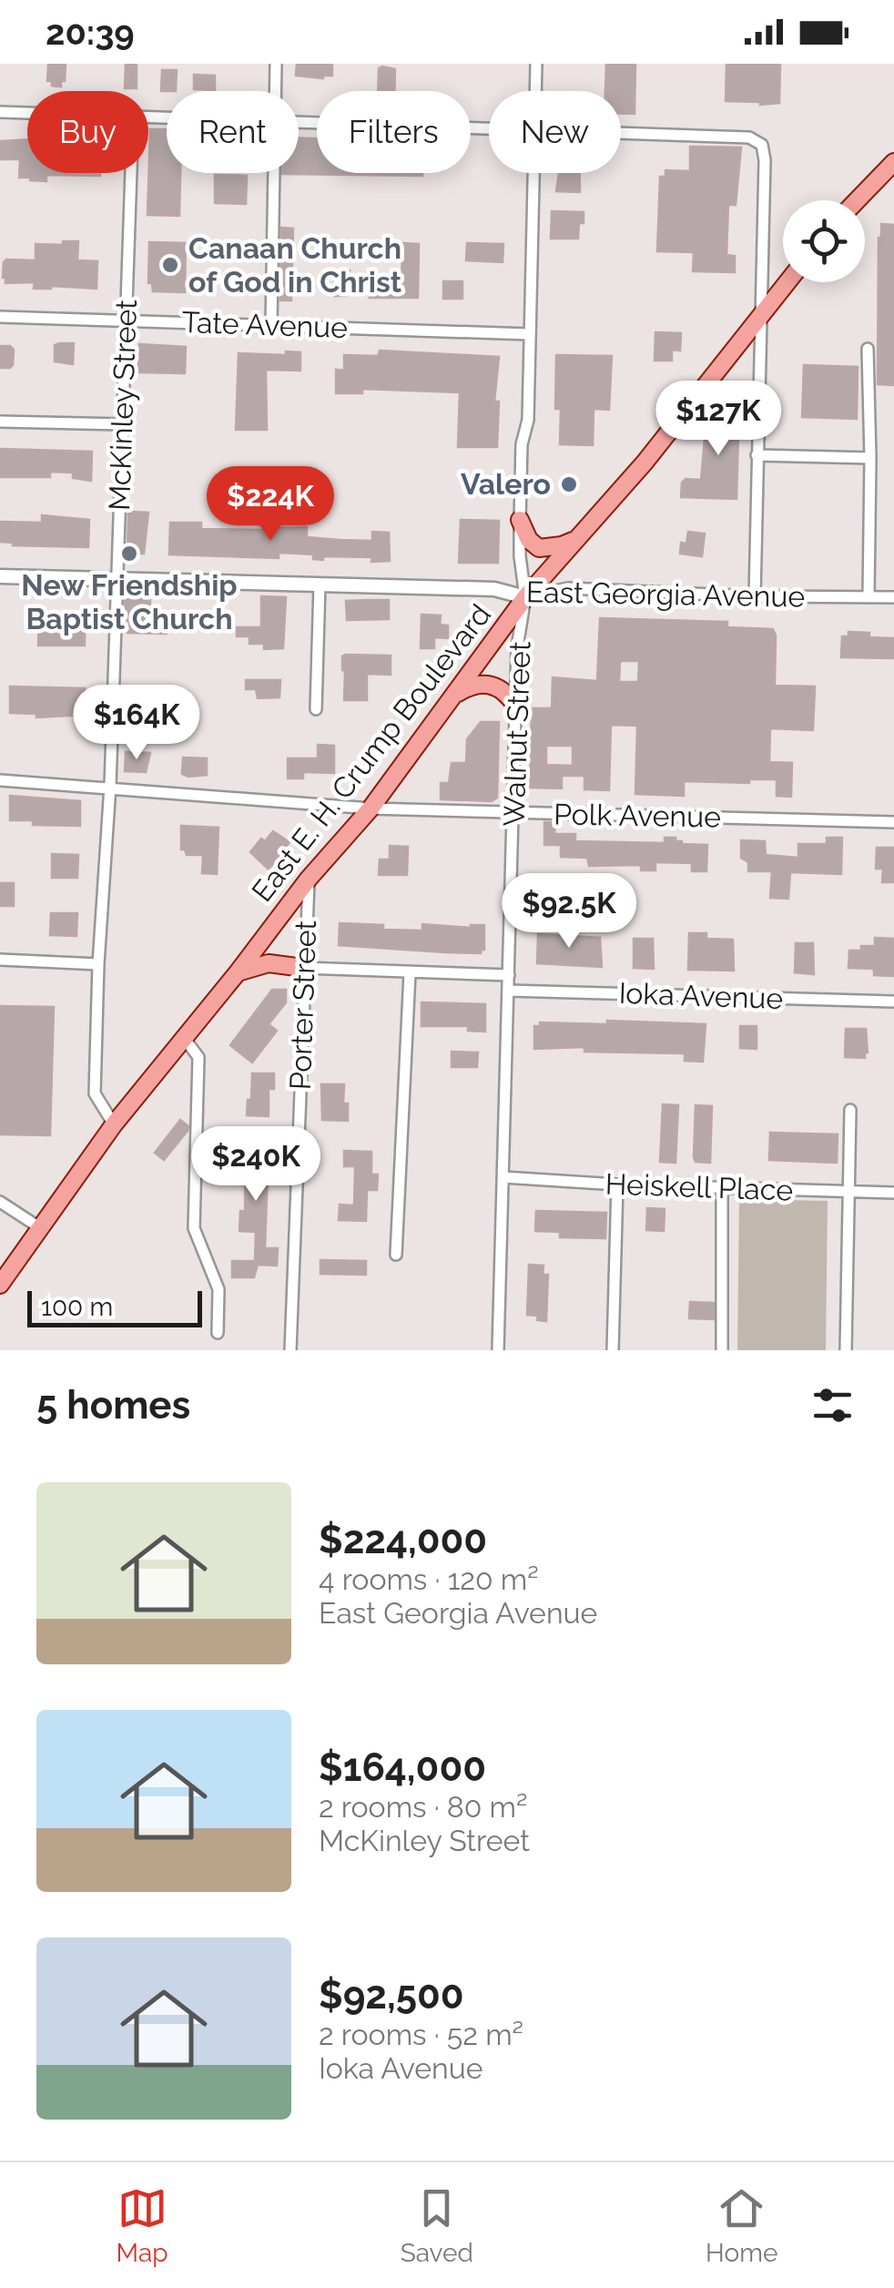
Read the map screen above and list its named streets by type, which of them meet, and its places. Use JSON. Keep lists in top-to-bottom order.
{
  "streets": {
    "main road": ["East E. H. Crump Boulevard"],
    "street": [
      "Tate Avenue",
      "McKinley Street",
      "East Georgia Avenue",
      "Walnut Street",
      "Polk Avenue",
      "Ioka Avenue",
      "Porter Street",
      "Heiskell Place"
    ]
  },
  "crossings": [
    ["Tate Avenue", "McKinley Street"],
    ["Tate Avenue", "Walnut Street"],
    ["McKinley Street", "East Georgia Avenue"],
    ["McKinley Street", "East E. H. Crump Boulevard"],
    ["McKinley Street", "Polk Avenue"],
    ["East Georgia Avenue", "Walnut Street"],
    ["East Georgia Avenue", "East E. H. Crump Boulevard"],
    ["Walnut Street", "East E. H. Crump Boulevard"],
    ["Walnut Street", "Polk Avenue"],
    ["Walnut Street", "Ioka Avenue"],
    ["Walnut Street", "Heiskell Place"],
    ["East E. H. Crump Boulevard", "Polk Avenue"],
    ["East E. H. Crump Boulevard", "Porter Street"]
  ],
  "places": ["Canaan Church of God in Christ", "Valero", "New Friendship Baptist Church"],
  "scale_bar": "100 m",
  "page": {
    "status": "20:39",
    "chip": [
      "Buy",
      "Rent",
      "Filters",
      "New"
    ],
    "price": [
      "$127K",
      "$224K",
      "$164K",
      "$92.5K",
      "$240K"
    ],
    "scale": "100 m",
    "heading": "5 homes",
    "list": [
      {
        "name": "$224,000",
        "note": "4 rooms · 120 m² · East Georgia Avenue"
      },
      {
        "name": "$164,000",
        "note": "2 rooms · 80 m² · McKinley Street"
      },
      {
        "name": "$92,500",
        "note": "2 rooms · 52 m² · Ioka Avenue"
      }
    ],
    "tabs": ["Map", "Saved", "Home"]
  }
}
